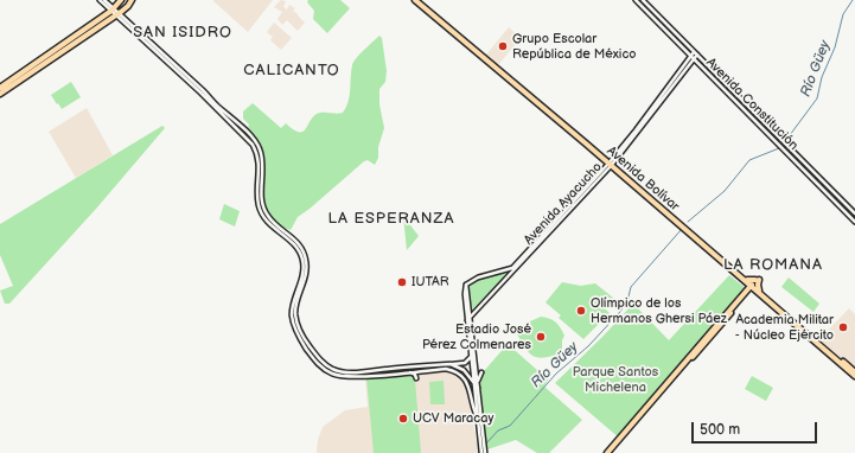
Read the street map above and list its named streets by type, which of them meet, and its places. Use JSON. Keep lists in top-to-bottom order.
{
  "streets": {
    "main road": ["Avenida Bolívar"],
    "street": ["Avenida Constitución", "Avenida Ayacucho"]
  },
  "crossings": [
    ["Avenida Constitución", "Avenida Ayacucho"],
    ["Avenida Bolívar", "Avenida Ayacucho"]
  ],
  "districts": [
    "SAN ISIDRO",
    "CALICANTO",
    "LA ESPERANZA",
    "LA ROMANA"
  ],
  "water": ["Río Güey"],
  "parks": ["Parque Santos Michelena"],
  "places": [
    "Grupo Escolar República de México",
    "IUTAR",
    "Olímpico de los Hermanos Ghersi Páez",
    "Academia Militar - Núcleo Ejército",
    "Estadio José Pérez Colmenares",
    "UCV Maracay"
  ],
  "scale_bar": "500 m"
}
